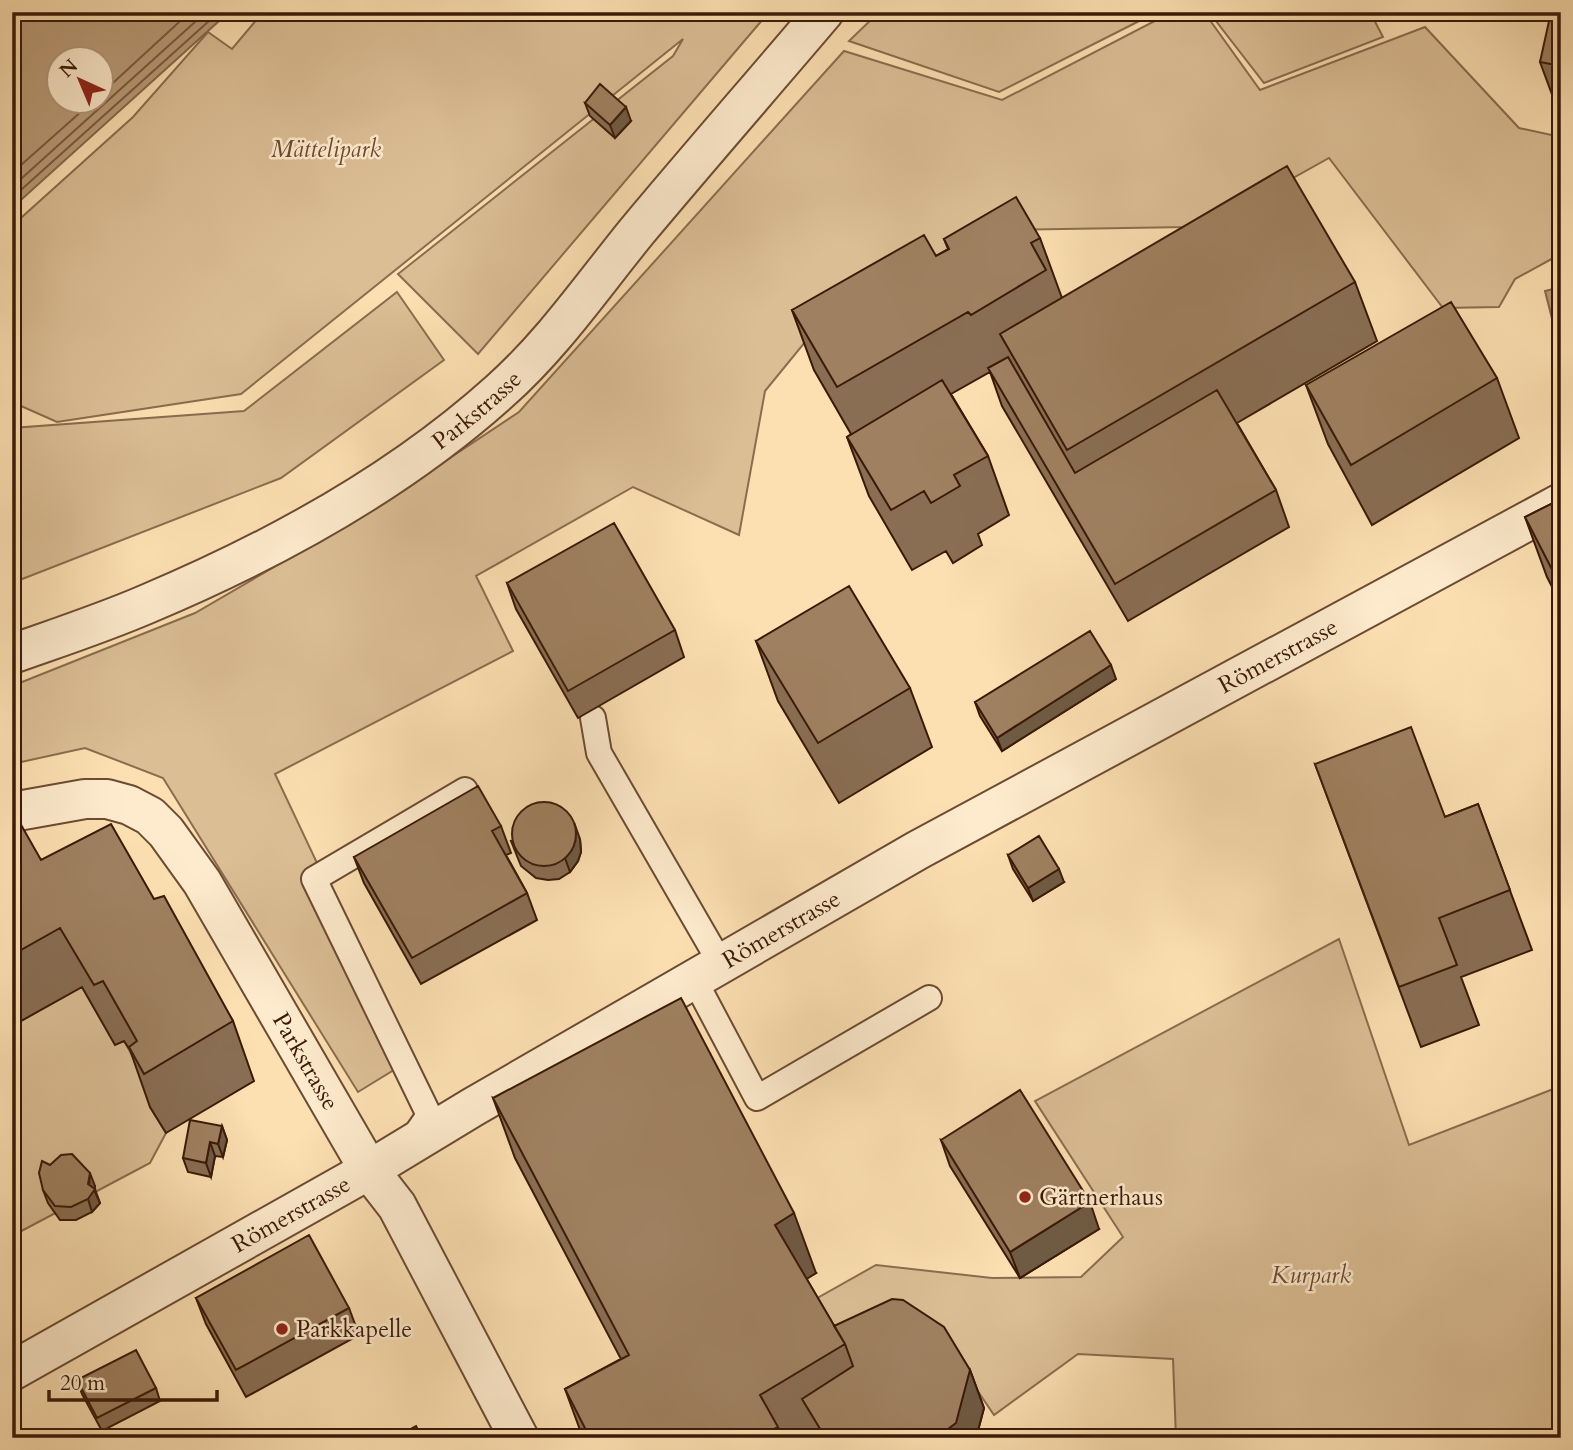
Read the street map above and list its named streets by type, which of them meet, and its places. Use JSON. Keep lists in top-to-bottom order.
{
  "streets": {
    "street": ["Parkstrasse", "Römerstrasse"]
  },
  "crossings": [
    ["Parkstrasse", "Römerstrasse"]
  ],
  "parks": ["Mättelipark", "Kurpark"],
  "places": ["Gärtnerhaus", "Parkkapelle"],
  "scale_bar": "20 m",
  "north": "top left"
}
